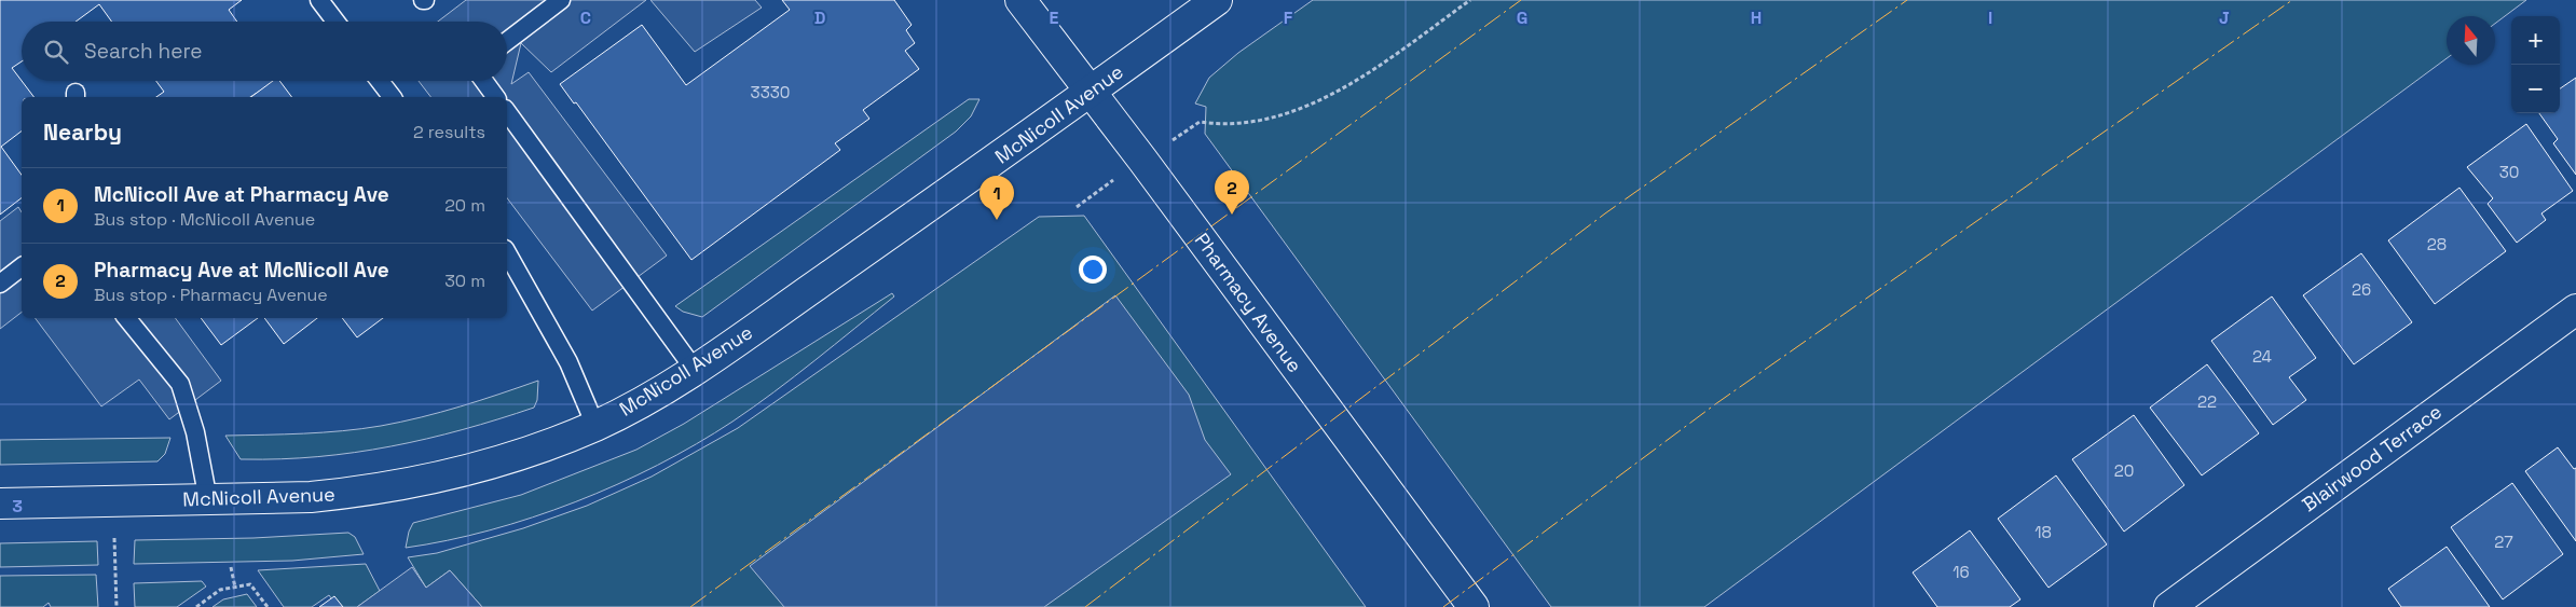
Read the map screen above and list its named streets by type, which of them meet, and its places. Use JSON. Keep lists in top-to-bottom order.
{
  "streets": {
    "main road": ["McNicoll Avenue", "Pharmacy Avenue", "Blairwood Terrace"]
  },
  "crossings": [
    ["McNicoll Avenue", "Pharmacy Avenue"]
  ],
  "house_numbers": [
    "3330",
    "30",
    "28",
    "26",
    "24",
    "22",
    "20",
    "18",
    "27",
    "16"
  ],
  "north": "top",
  "page": {
    "map_buttons": ["+", "−"],
    "search": "Search here",
    "heading": ["Nearby", "2 results"],
    "list": [
      {
        "mark": "1",
        "name": "McNicoll Ave at Pharmacy Ave",
        "note": "Bus stop · McNicoll Avenue",
        "value": "20 m"
      },
      {
        "mark": "2",
        "name": "Pharmacy Ave at McNicoll Ave",
        "note": "Bus stop · Pharmacy Avenue",
        "value": "30 m"
      }
    ],
    "pins": ["2", "1"]
  },
  "grid": {
    "columns": [
      "C",
      "D",
      "E",
      "F",
      "G",
      "H",
      "I",
      "J"
    ],
    "rows": ["3"]
  }
}
